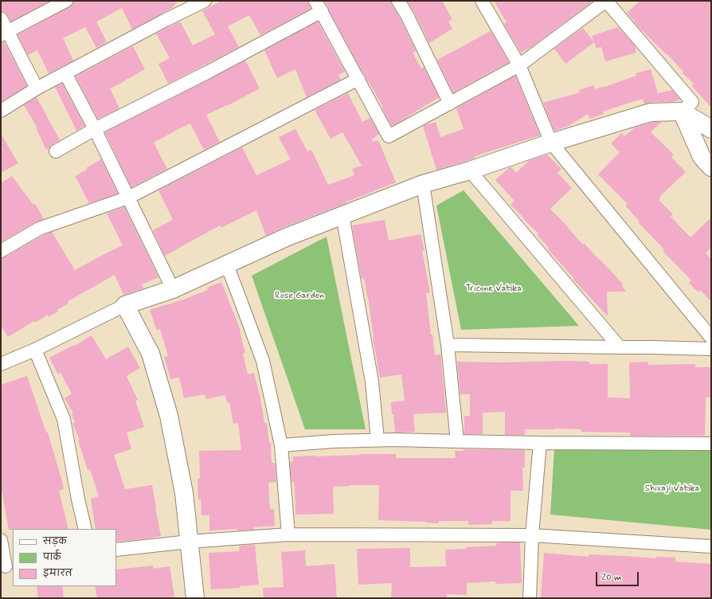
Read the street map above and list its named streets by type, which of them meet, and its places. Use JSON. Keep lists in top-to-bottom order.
{
  "parks": ["Tricone Vatika", "Rose Garden", "Shivaji Vatika"],
  "legend": ["सड़क", "पार्क", "इमारत"],
  "scale_bar": "20 m"
}
